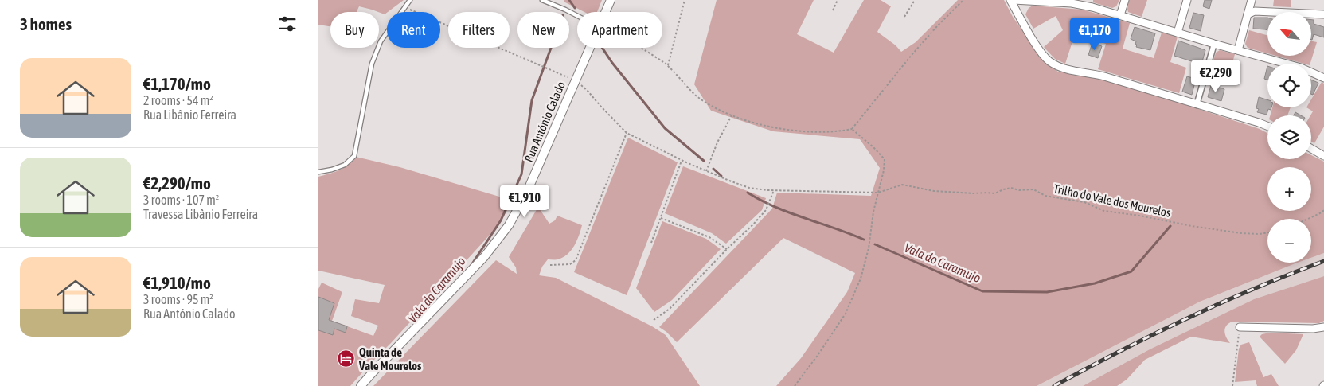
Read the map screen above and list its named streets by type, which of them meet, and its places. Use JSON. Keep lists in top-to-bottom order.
{
  "streets": {
    "street": ["Rua António Calado"],
    "path": ["Trilho do Vale dos Mourelos"]
  },
  "crossings": [
    ["Rua António Calado", "Trilho do Vale dos Mourelos"]
  ],
  "water": ["Vala do Caramujo"],
  "places": {
    "hotel": ["Quinta de Vale Mourelos"]
  },
  "north": "top left",
  "page": {
    "heading": "3 homes",
    "map_buttons": ["+", "−"],
    "chip": [
      "Buy",
      "Rent",
      "Filters",
      "New",
      "Apartment"
    ],
    "price": ["€1,170", "€2,290", "€1,910"],
    "list": [
      {
        "name": "€1,170/mo",
        "note": "2 rooms · 54 m² · Rua Libânio Ferreira"
      },
      {
        "name": "€2,290/mo",
        "note": "3 rooms · 107 m² · Travessa Libânio Ferreira"
      },
      {
        "name": "€1,910/mo",
        "note": "3 rooms · 95 m² · Rua António Calado"
      }
    ]
  }
}
